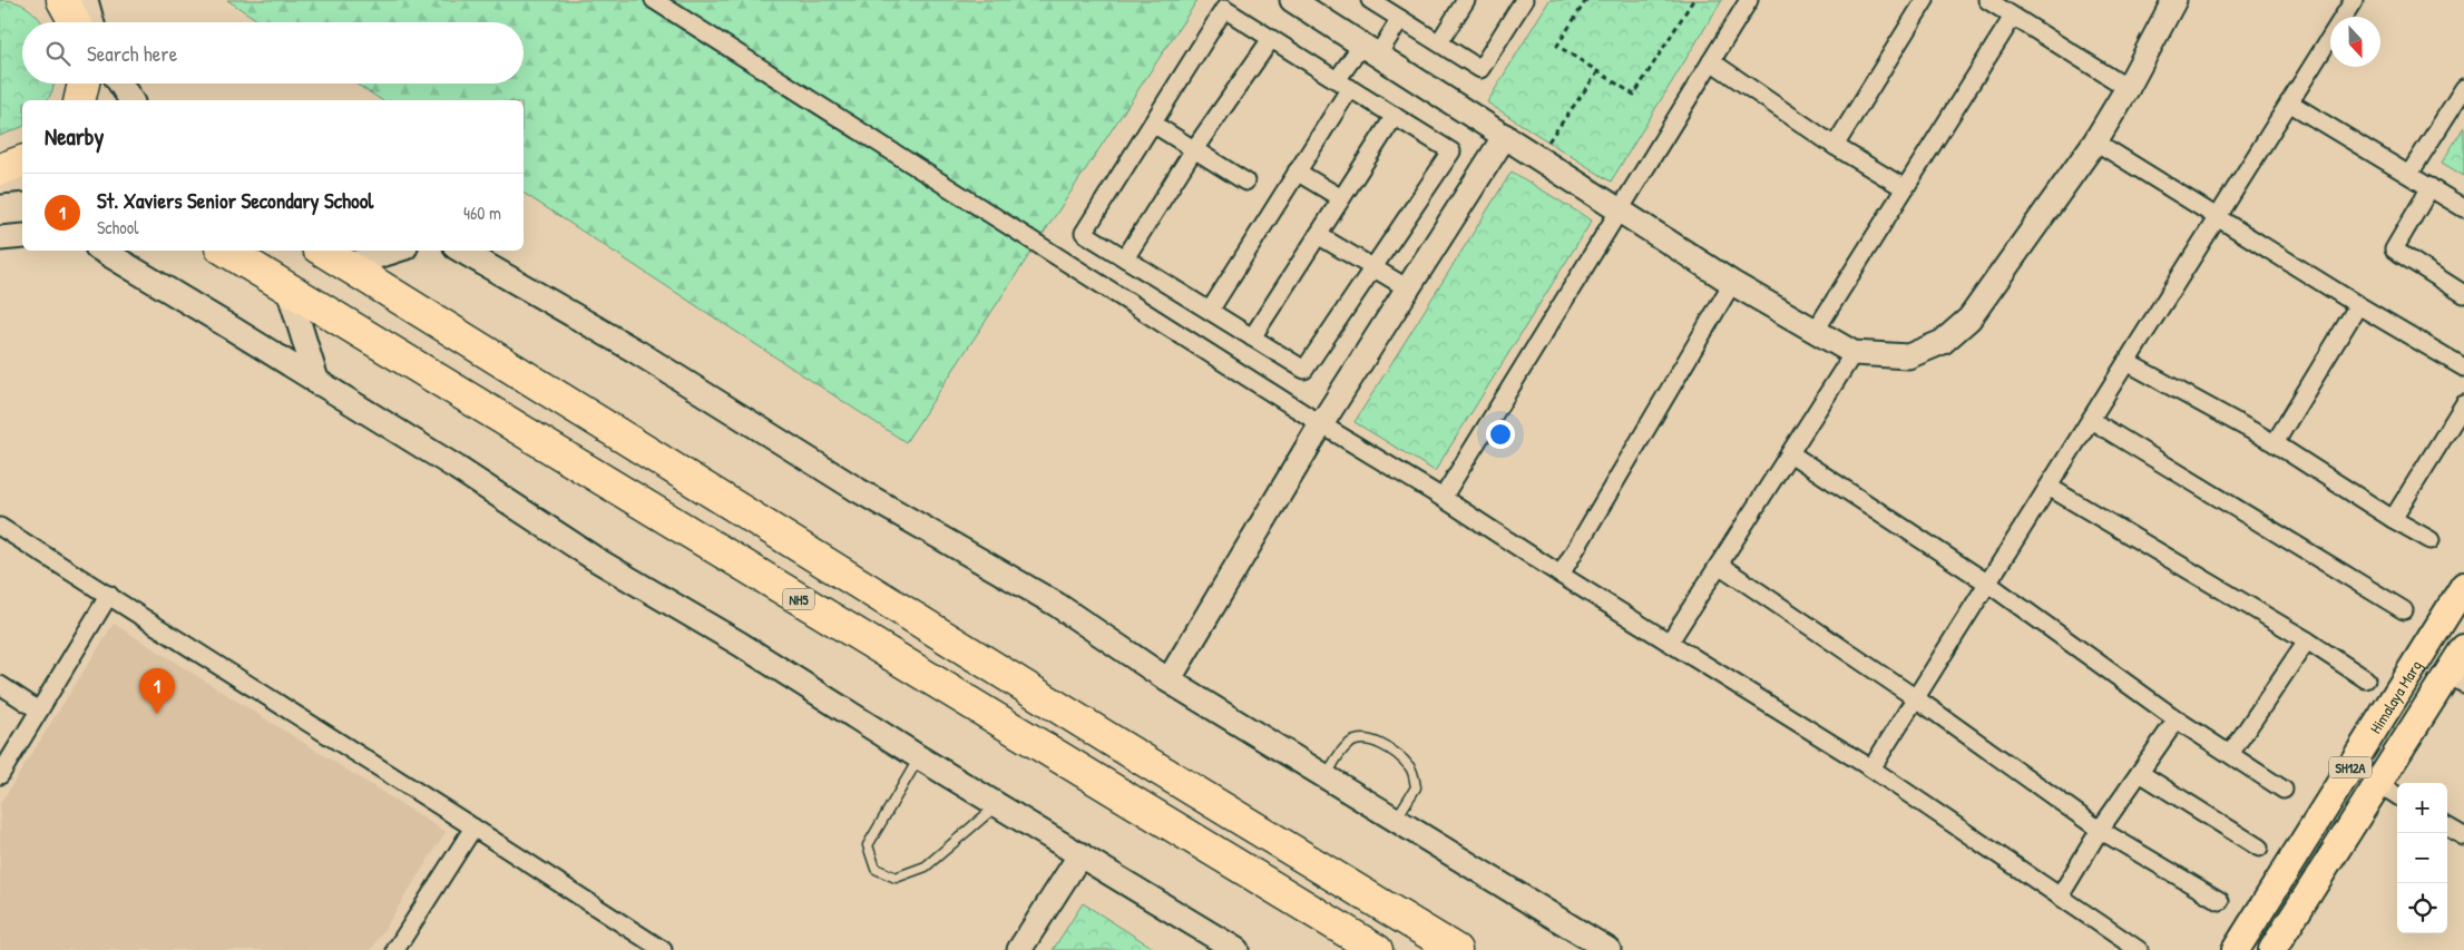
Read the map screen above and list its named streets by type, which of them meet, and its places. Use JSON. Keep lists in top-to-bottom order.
{
  "streets": {
    "highway": ["NH5"],
    "main road": ["Himalaya Marg", "SH12A"]
  },
  "north": "bottom",
  "page": {
    "search": "Search here",
    "heading": "Nearby",
    "list": [
      {
        "mark": "1",
        "name": "St. Xaviers Senior Secondary School",
        "note": "School",
        "value": "460 m"
      }
    ],
    "pins": "1",
    "map_buttons": ["+", "−"]
  }
}
